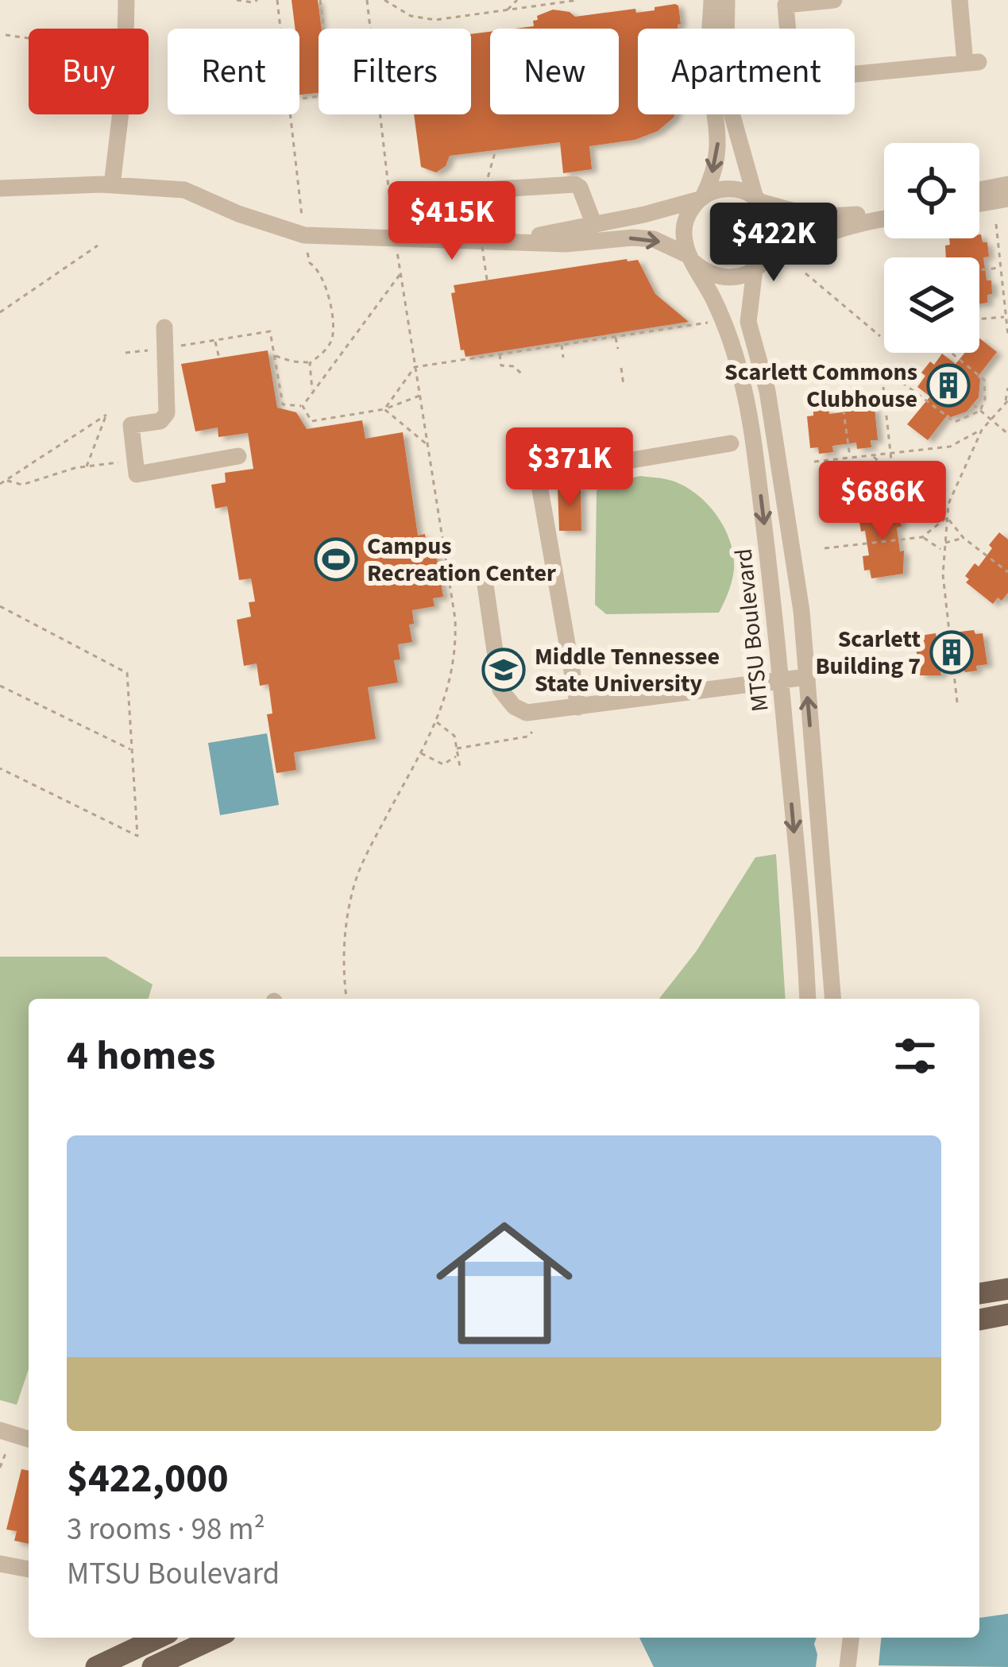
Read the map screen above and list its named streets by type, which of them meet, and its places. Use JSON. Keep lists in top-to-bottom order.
{
  "streets": {
    "street": ["MTSU Boulevard"]
  },
  "places": {
    "building": ["Scarlett Commons Clubhouse", "Scarlett Building 7"],
    "sports": ["Campus Recreation Center"],
    "school or university": ["Middle Tennessee State University"]
  },
  "page": {
    "chip": [
      "Buy",
      "Rent",
      "Filters",
      "New",
      "Apartment"
    ],
    "price": [
      "$415K",
      "$422K",
      "$371K",
      "$686K"
    ],
    "heading": "4 homes",
    "list": [
      {
        "name": "$422,000",
        "note": "3 rooms · 98 m² · MTSU Boulevard"
      }
    ]
  }
}
